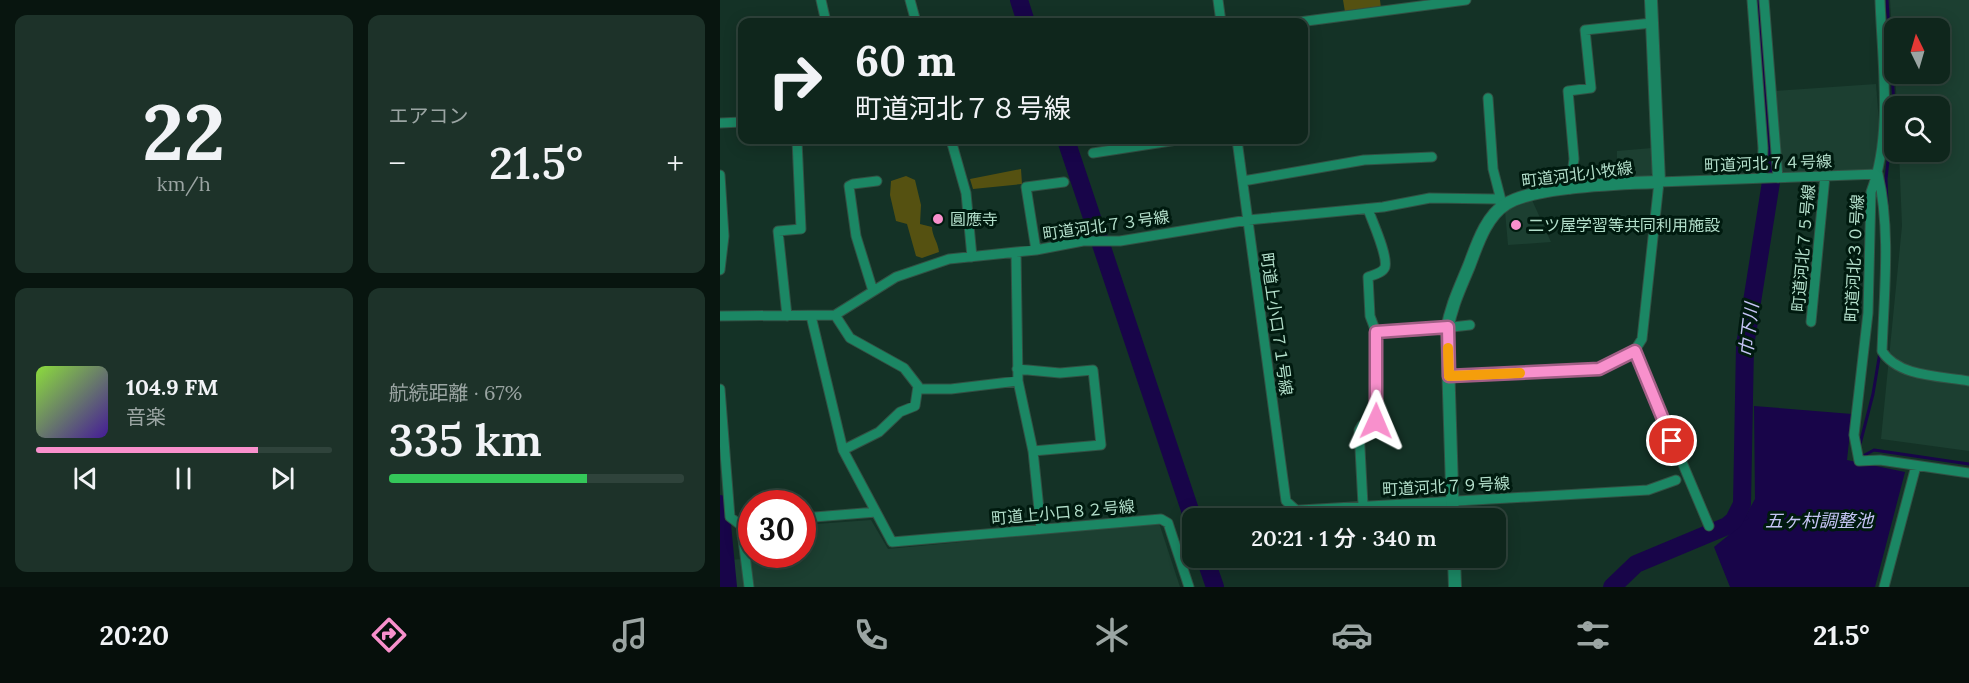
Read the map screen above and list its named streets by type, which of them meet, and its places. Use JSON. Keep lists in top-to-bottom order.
{
  "streets": {
    "street": [
      "町道河北７４号線",
      "町道河北小牧線",
      "町道河北７３号線",
      "町道河北７５号線",
      "町道河北３０号線",
      "町道上小口７１号線",
      "町道河北７９号線",
      "町道上小口８２号線"
    ]
  },
  "crossings": [
    ["町道河北７４号線", "町道河北小牧線"],
    ["町道河北７４号線", "町道河北７５号線"],
    ["町道河北７４号線", "町道河北３０号線"],
    ["町道河北小牧線", "町道河北７３号線"],
    ["町道河北小牧線", "町道河北７９号線"],
    ["町道河北７３号線", "町道上小口７１号線"]
  ],
  "water": ["巾下川", "五ヶ村調整池"],
  "places": ["圓應寺", "二ツ屋学習等共同利用施設"],
  "north": "top",
  "page": {
    "tile": [
      ["22", "km/h"],
      "エアコン",
      ["航続距離 · 67%", "335 km"]
    ],
    "turn": ["60 m", "町道河北７８号線"],
    "heat": ["−", "21.5°", "+"],
    "song": ["104.9 FM", "音楽"],
    "limit": "30",
    "trip": "20:21 · 1 分 · 340 m",
    "tabs": ["20:20", "21.5°"]
  }
}
